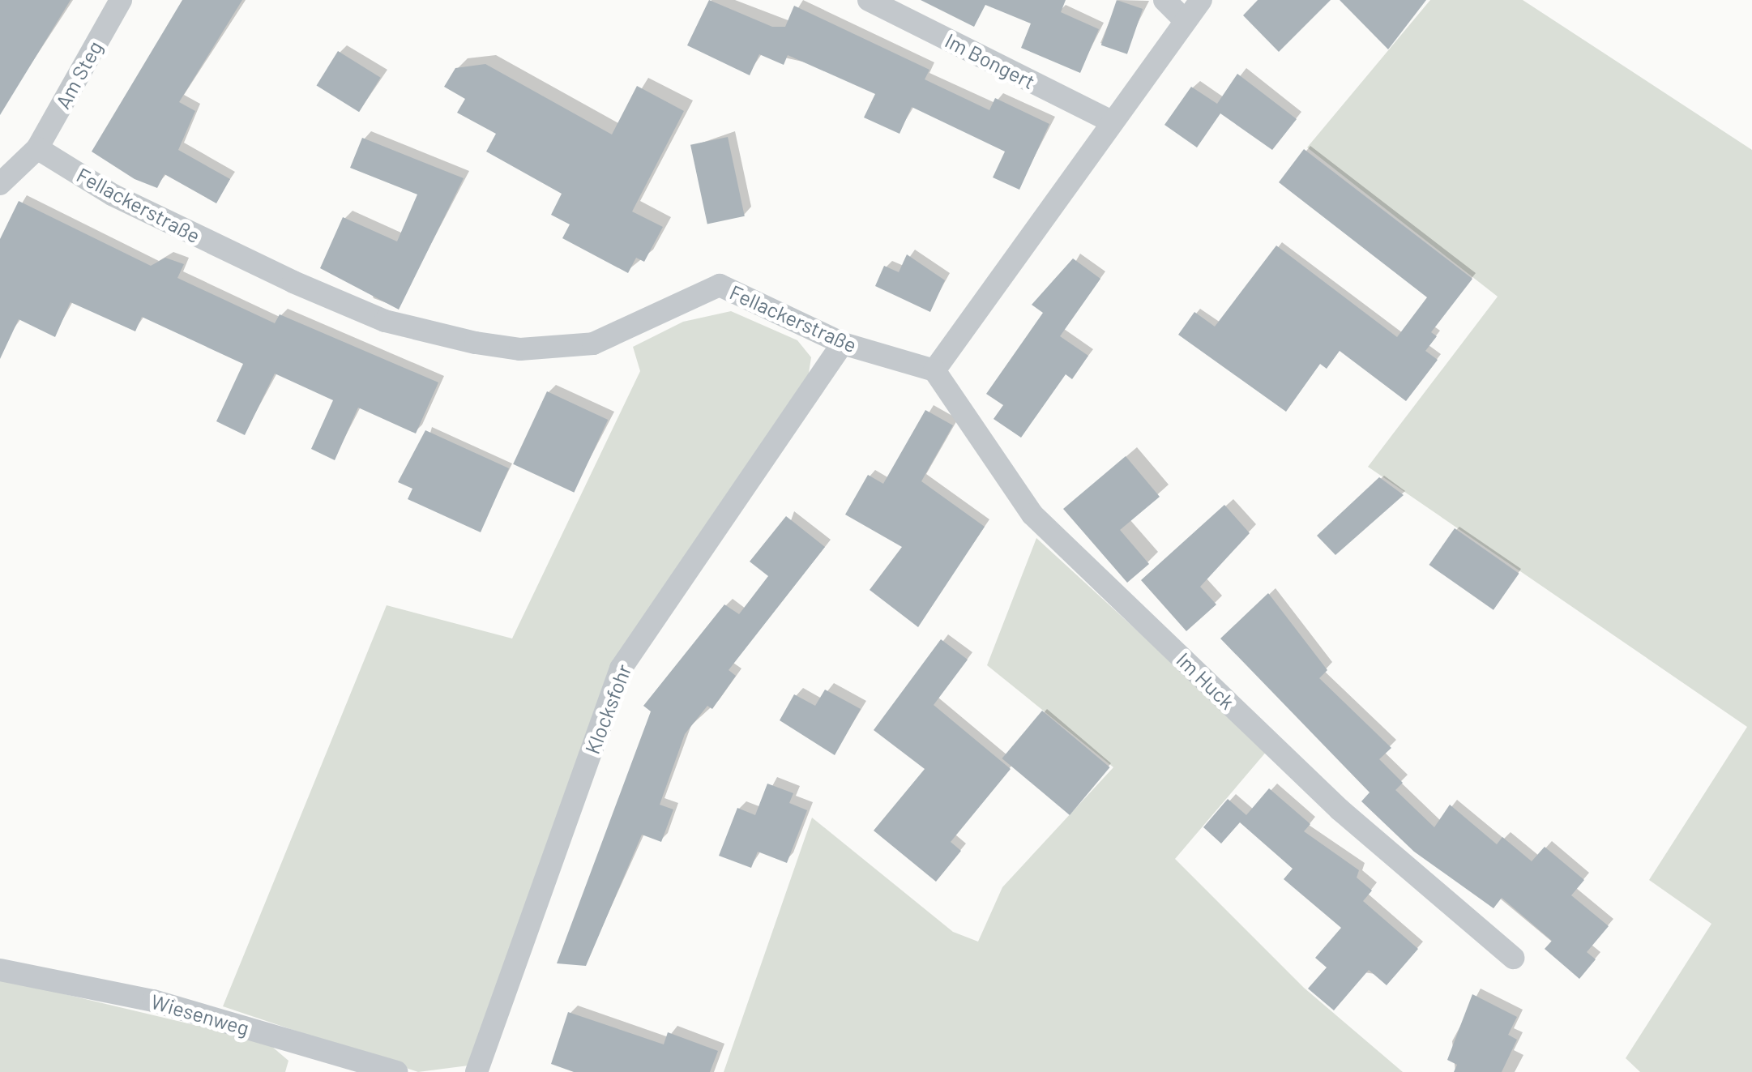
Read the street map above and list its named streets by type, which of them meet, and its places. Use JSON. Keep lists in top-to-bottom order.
{
  "streets": {
    "street": [
      "Im Bongert",
      "Am Steg",
      "Fellackerstraße",
      "Im Huck",
      "Klocksfohr",
      "Wiesenweg"
    ]
  },
  "crossings": [
    ["Am Steg", "Fellackerstraße"],
    ["Fellackerstraße", "Im Huck"],
    ["Fellackerstraße", "Klocksfohr"]
  ]
}
